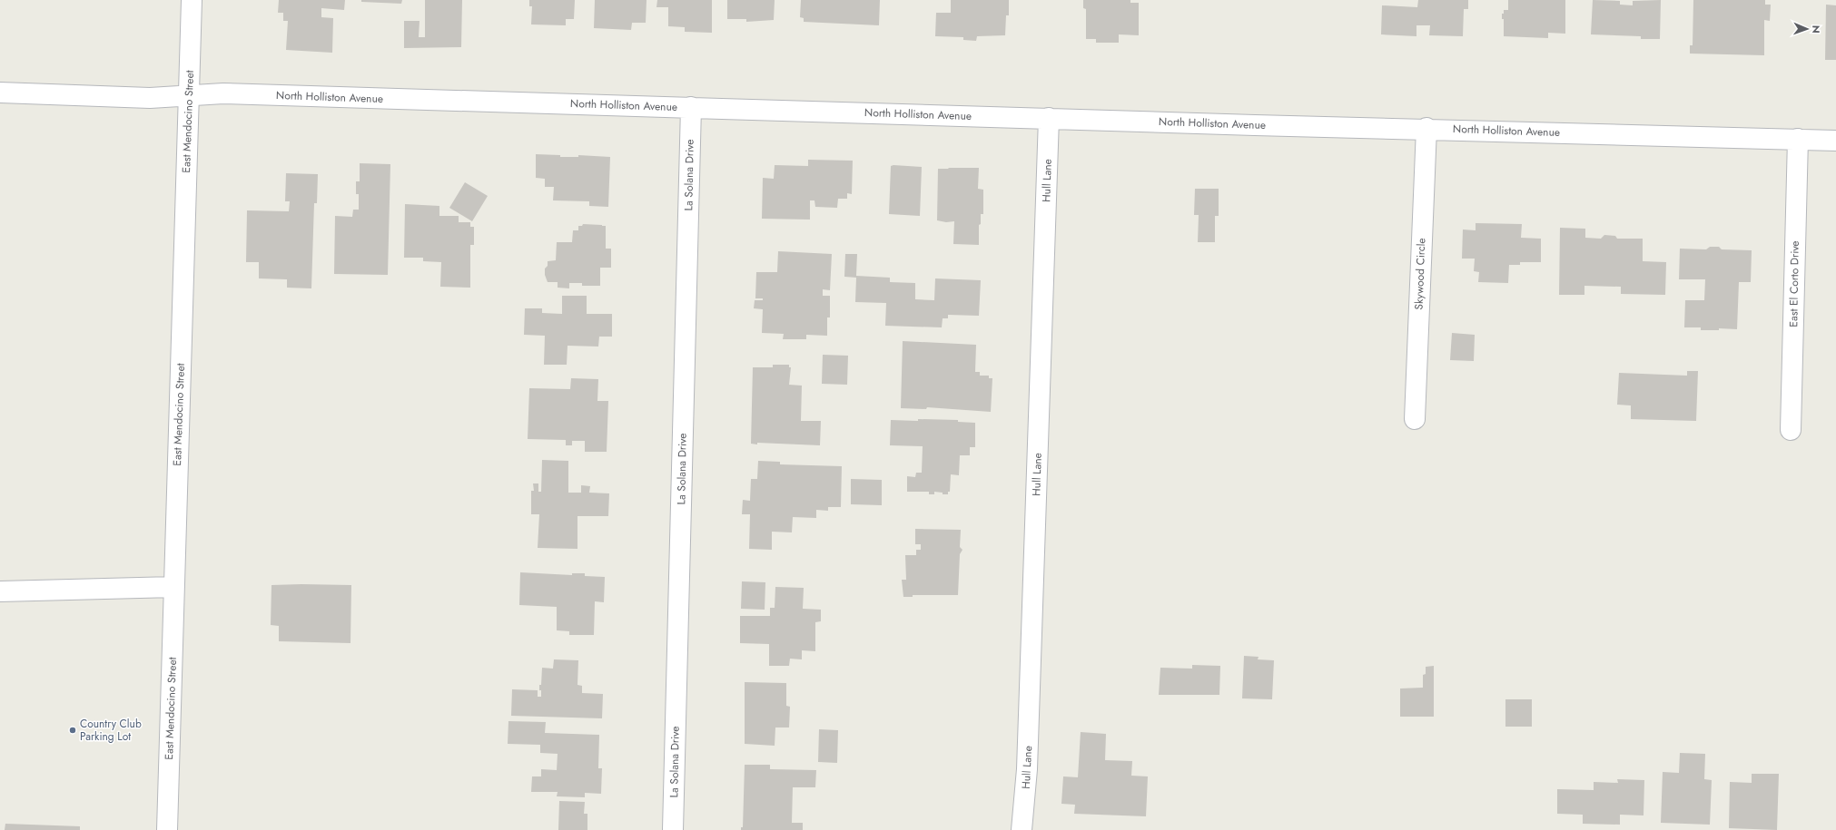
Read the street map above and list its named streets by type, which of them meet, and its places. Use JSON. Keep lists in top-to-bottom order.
{
  "streets": {
    "street": [
      "North Holliston Avenue",
      "East Mendocino Street",
      "La Solana Drive",
      "Hull Lane",
      "Skywood Circle",
      "East El Corto Drive"
    ]
  },
  "crossings": [
    ["North Holliston Avenue", "East Mendocino Street"],
    ["North Holliston Avenue", "La Solana Drive"],
    ["North Holliston Avenue", "Hull Lane"],
    ["North Holliston Avenue", "Skywood Circle"],
    ["North Holliston Avenue", "East El Corto Drive"]
  ],
  "places": ["Country Club Parking Lot"],
  "north": "right"
}
